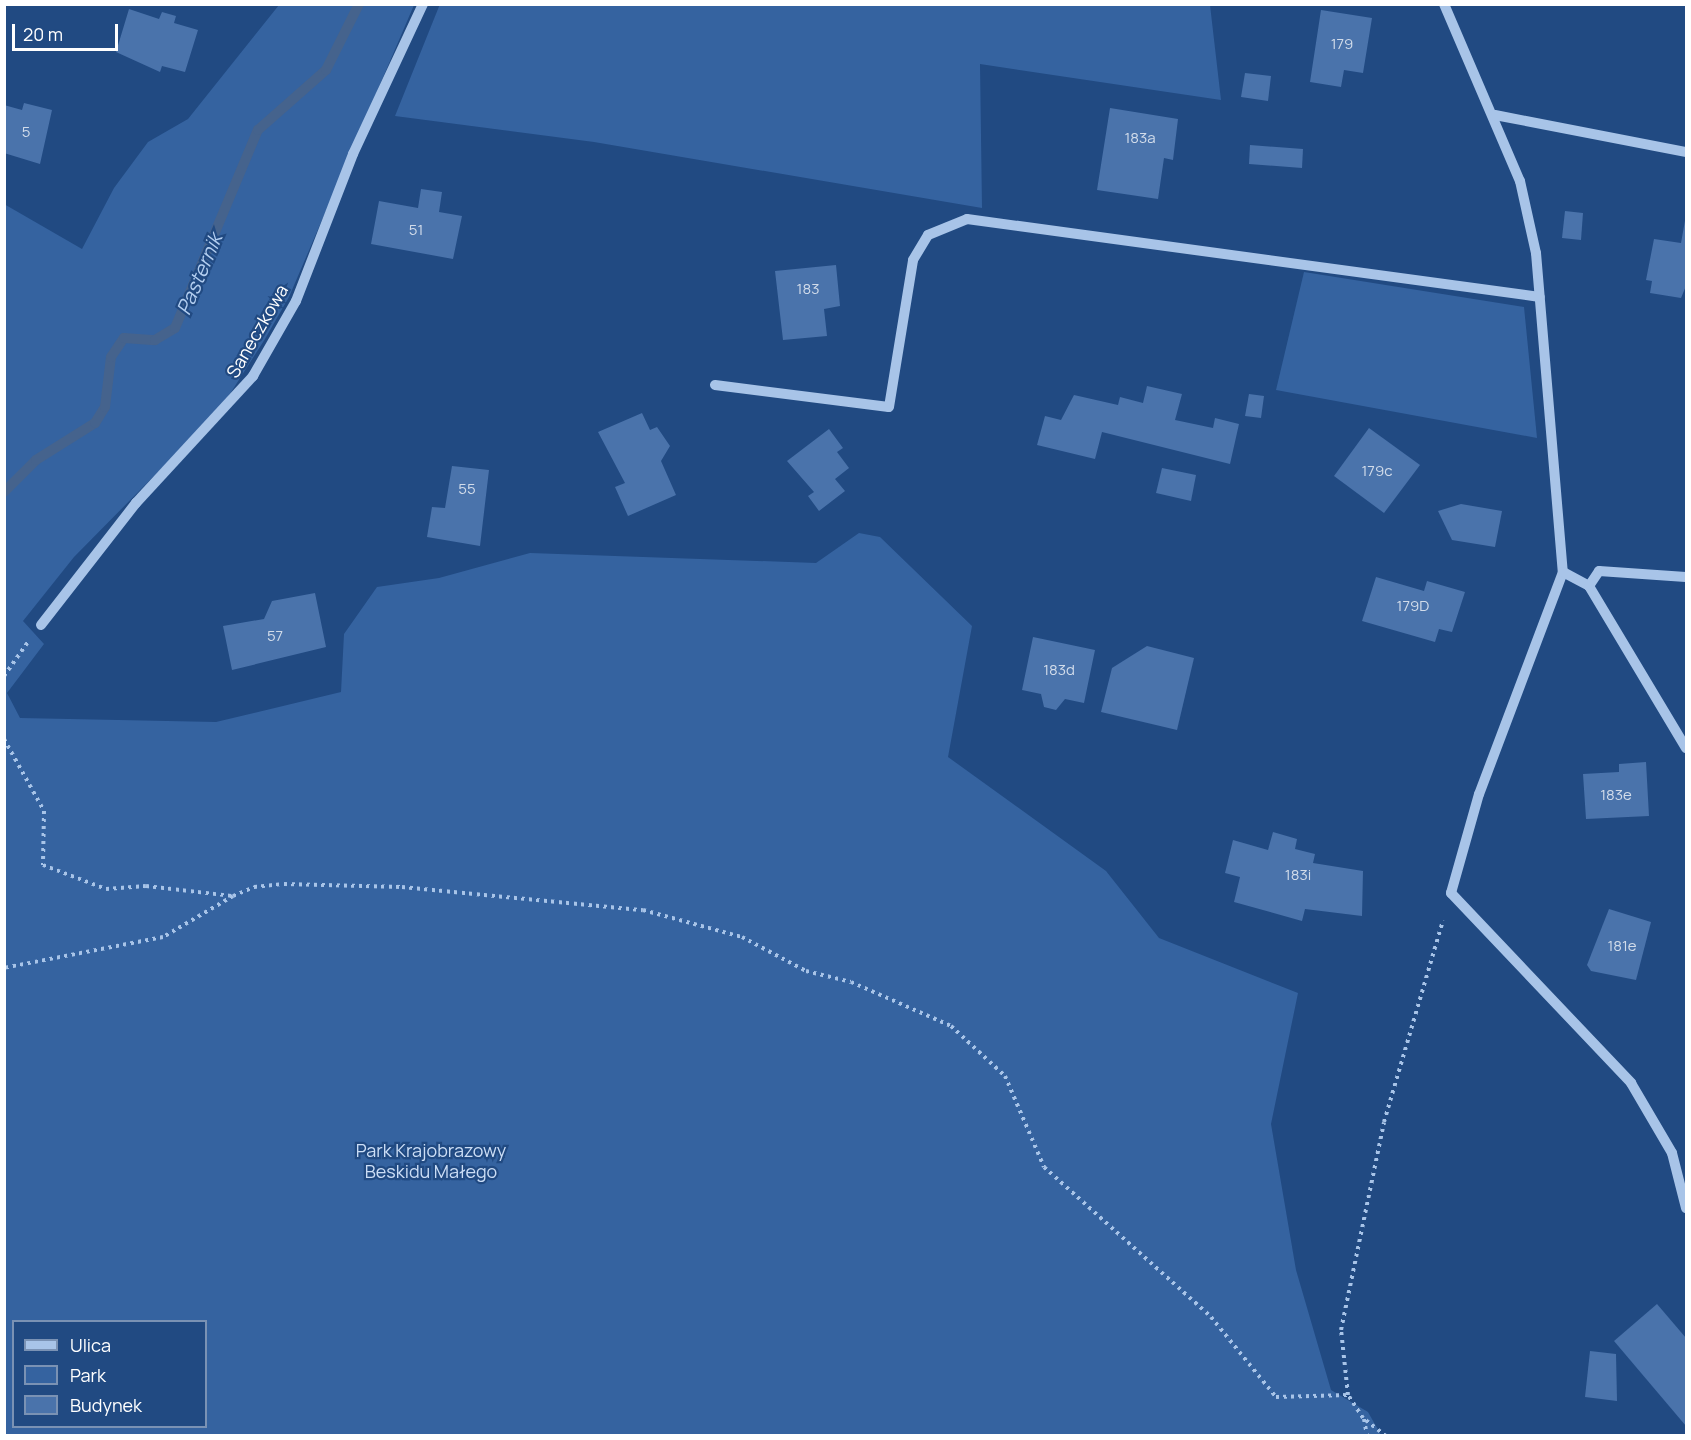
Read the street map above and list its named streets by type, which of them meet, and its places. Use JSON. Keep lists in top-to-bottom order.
{
  "streets": {
    "street": ["Saneczkowa"]
  },
  "water": ["Pasternik"],
  "parks": ["Park Krajobrazowy Beskidu Małego"],
  "house_numbers": [
    "179",
    "5",
    "183a",
    "51",
    "183",
    "179c",
    "55",
    "179D",
    "57",
    "183d",
    "183e",
    "183i",
    "181e"
  ],
  "legend": ["Ulica", "Park", "Budynek"],
  "scale_bar": "20 m"
}
